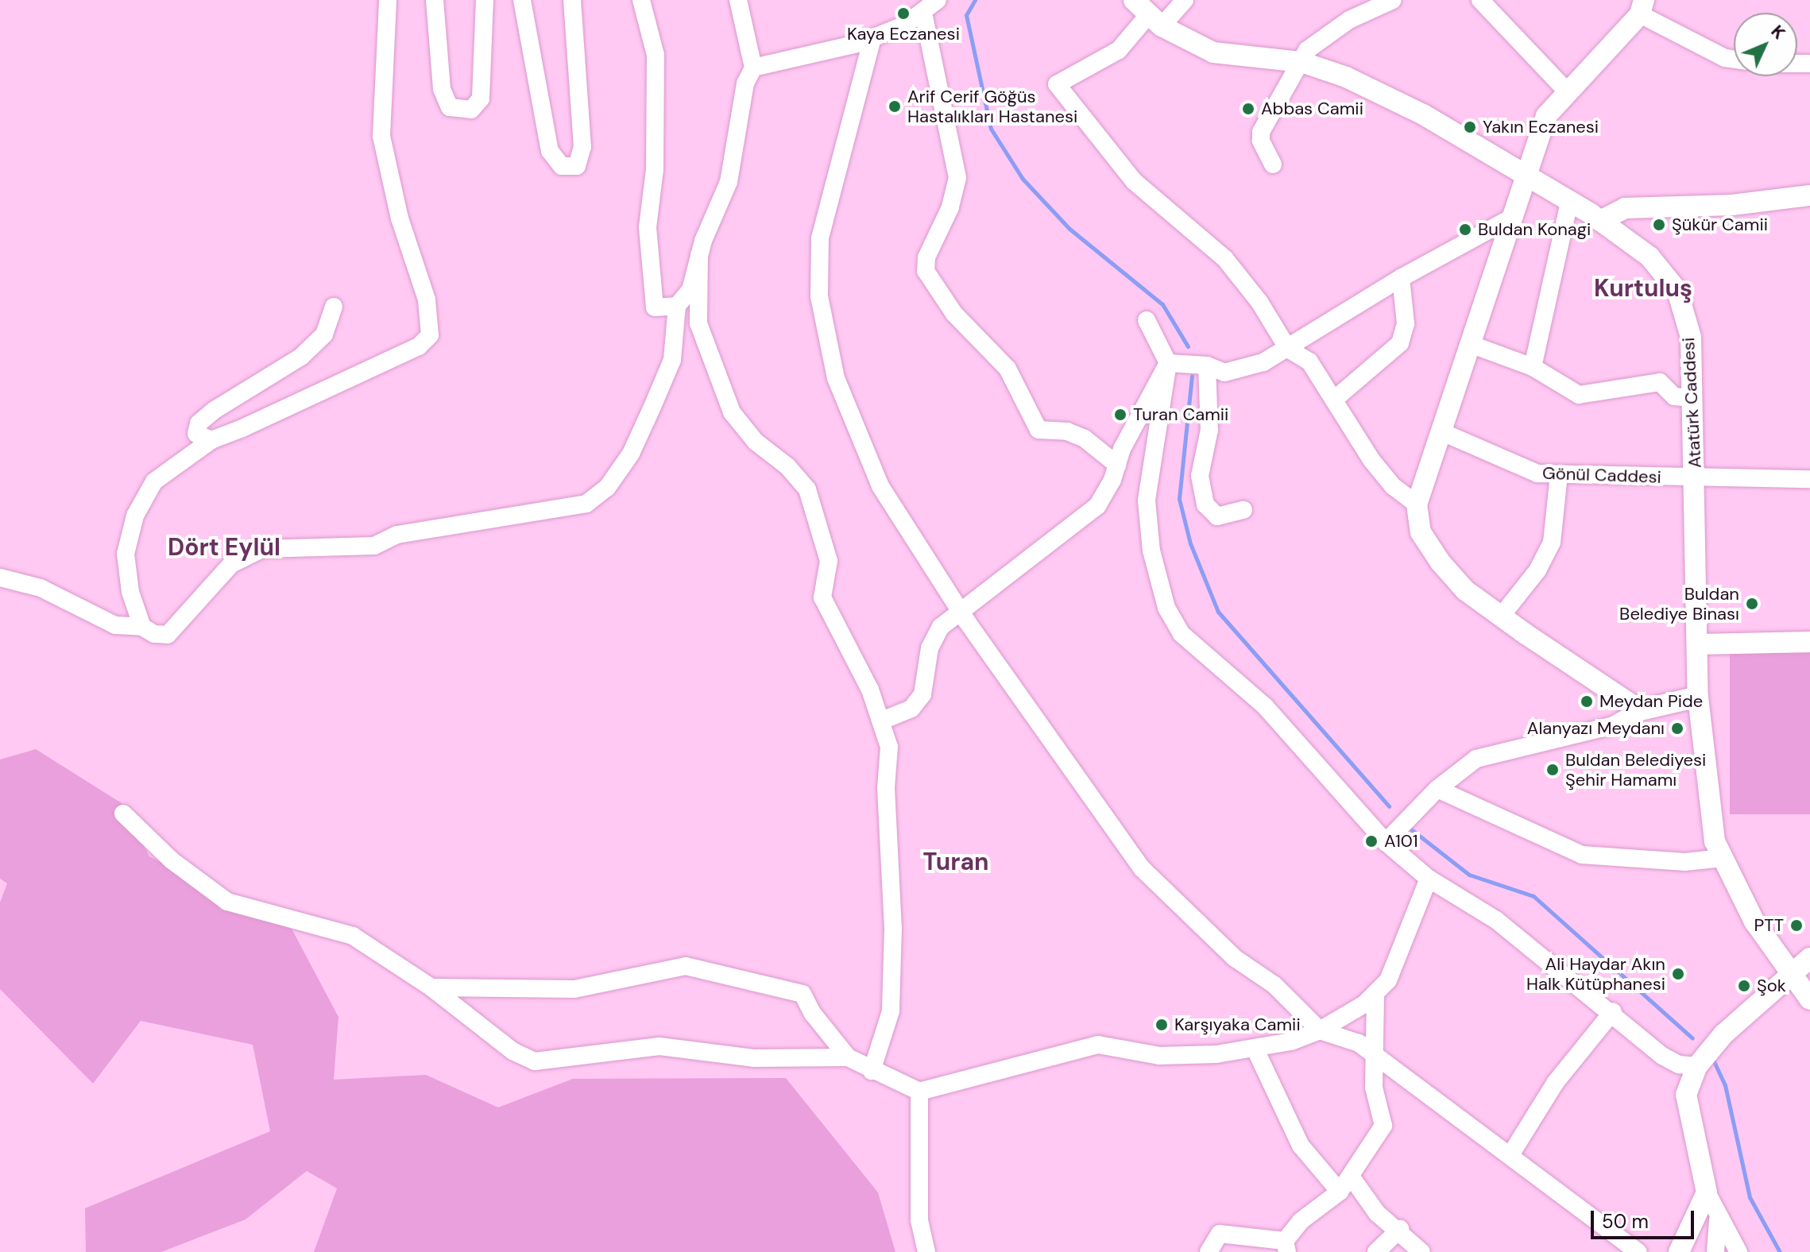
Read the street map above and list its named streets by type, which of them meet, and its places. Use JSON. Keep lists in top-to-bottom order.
{
  "streets": {
    "street": ["Atatürk Caddesi", "Gönül Caddesi"]
  },
  "crossings": [
    ["Atatürk Caddesi", "Gönül Caddesi"]
  ],
  "districts": ["Kurtuluş", "Dört Eylül", "Turan"],
  "places": [
    "Kaya Eczanesi",
    "Arif Cerif Göğüs Hastalıkları Hastanesi",
    "Abbas Camii",
    "Yakın Eczanesi",
    "Şükür Camii",
    "Buldan Konagi",
    "Turan Camii",
    "Buldan Belediye Binası",
    "Meydan Pide",
    "Alanyazı Meydanı",
    "Buldan Belediyesi Şehir Hamamı",
    "A101",
    "PTT",
    "Ali Haydar Akın Halk Kütüphanesi",
    "Şok",
    "Karşıyaka Camii"
  ],
  "scale_bar": "50 m",
  "north": "top right"
}
